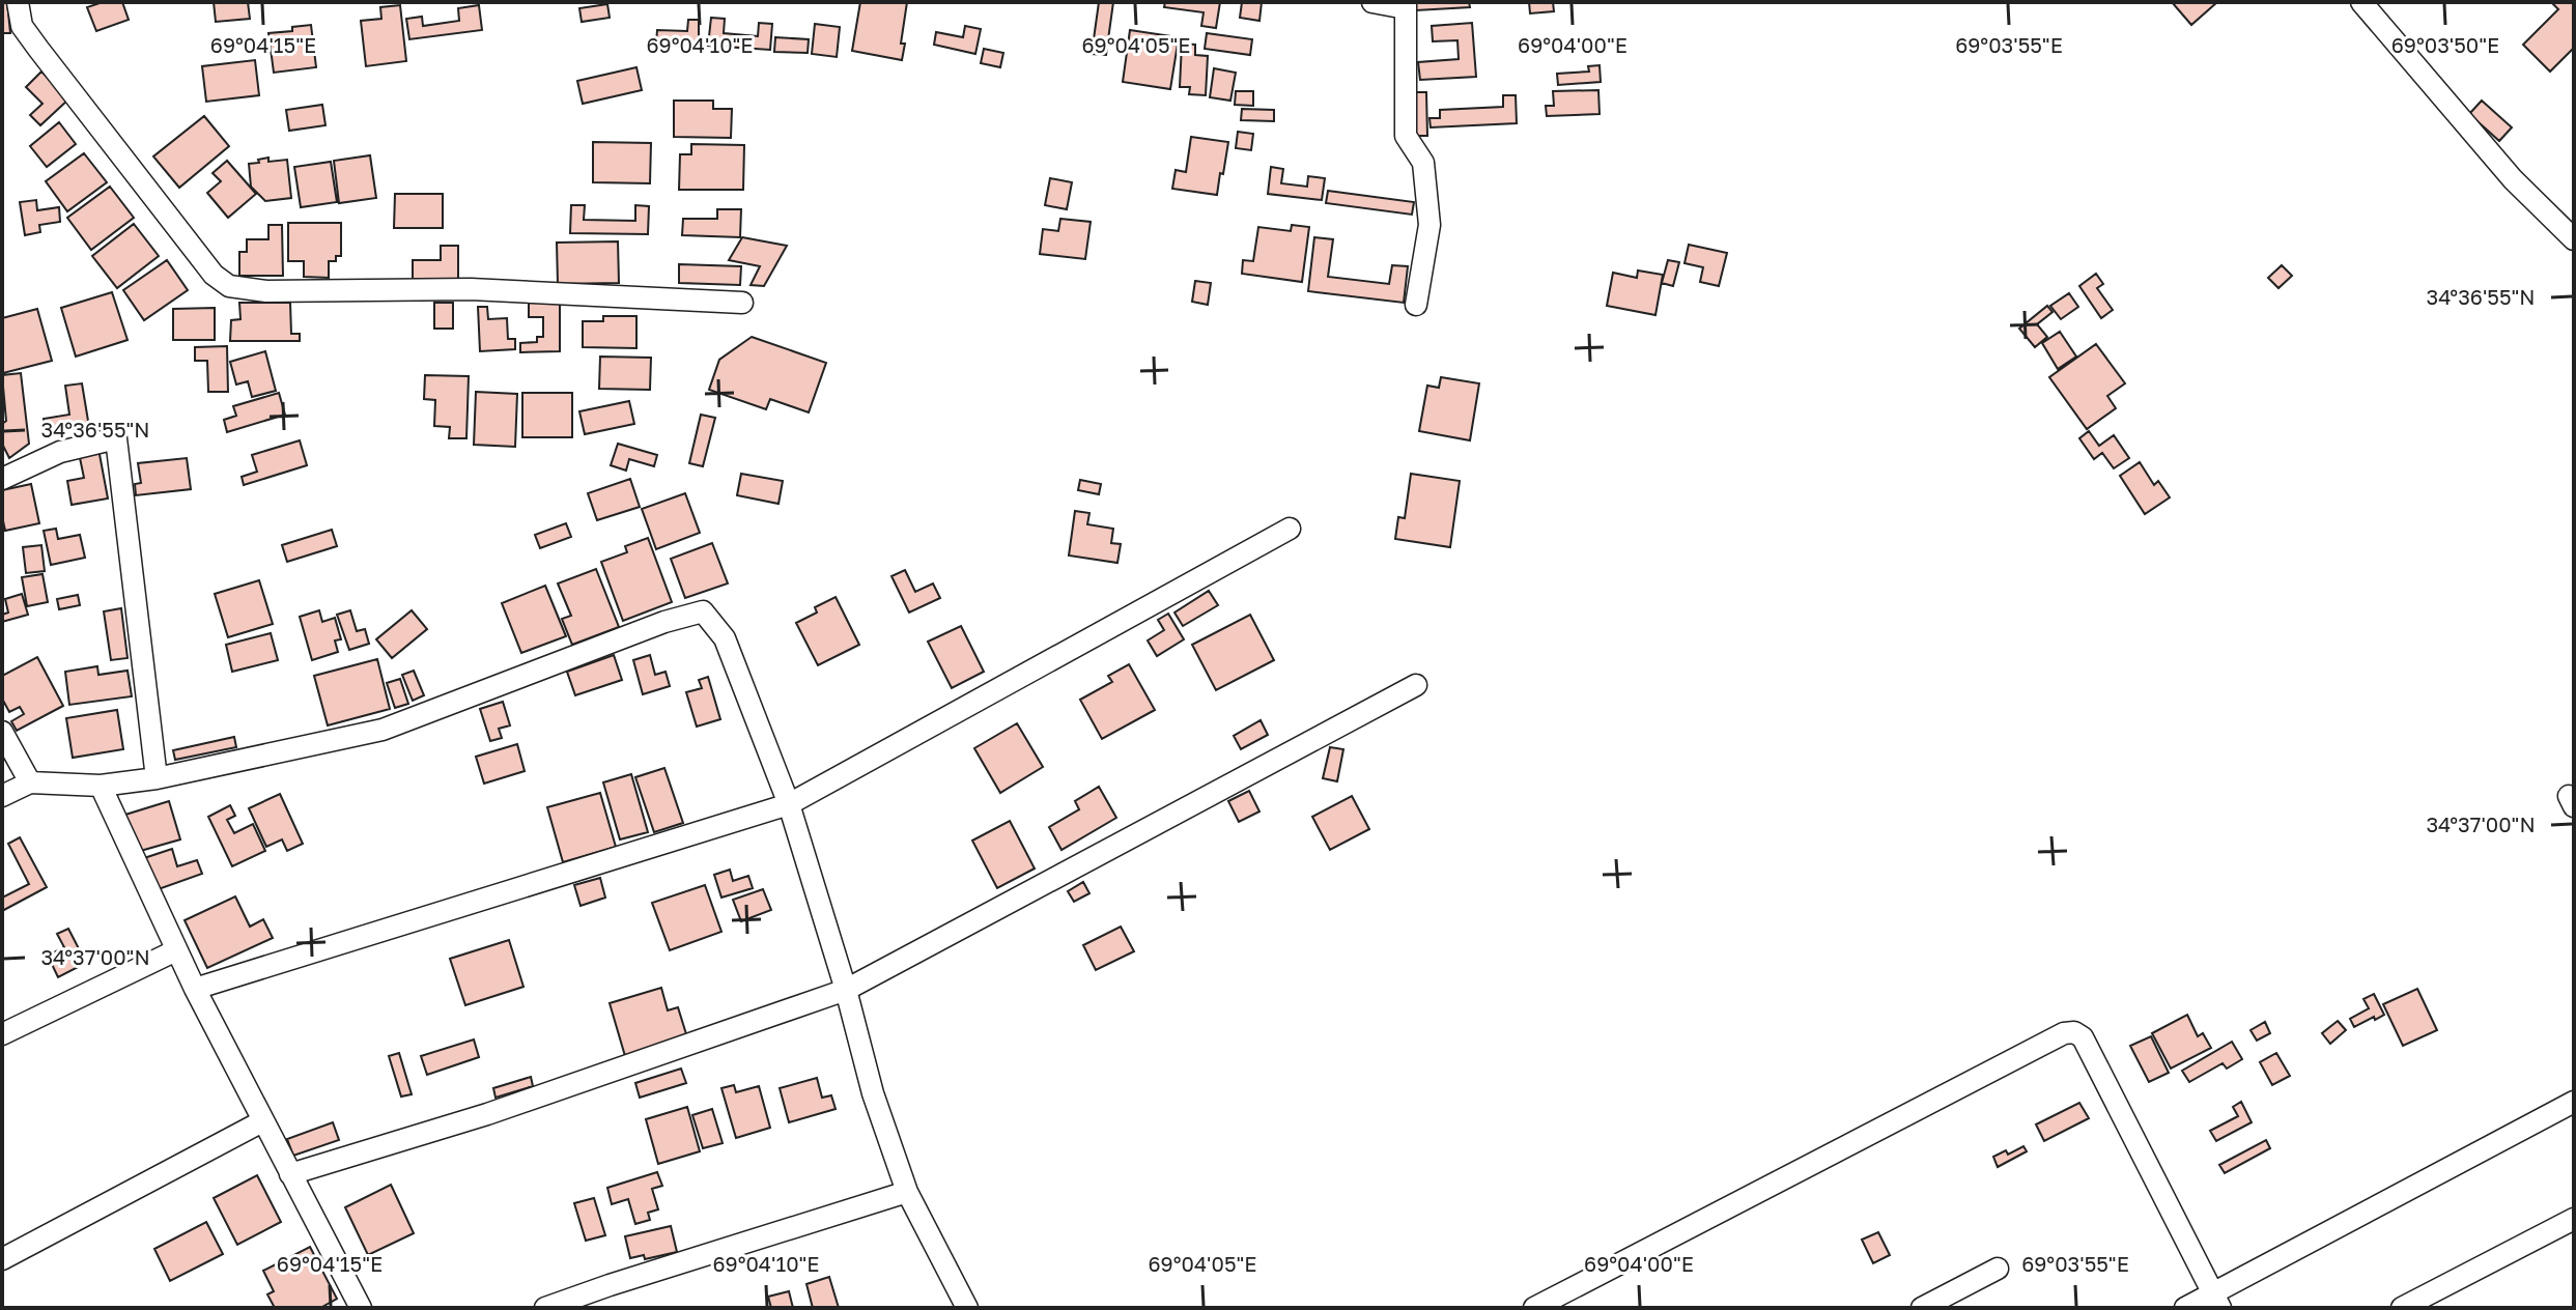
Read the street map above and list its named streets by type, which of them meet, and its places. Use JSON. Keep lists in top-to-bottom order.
{
  "coordinates": [
    "69°04'15\"E",
    "69°04'10\"E",
    "69°04'05\"E",
    "69°04'00\"E",
    "69°03'55\"E",
    "69°03'50\"E",
    "34°36'55\"N",
    "34°37'00\"N"
  ]
}
